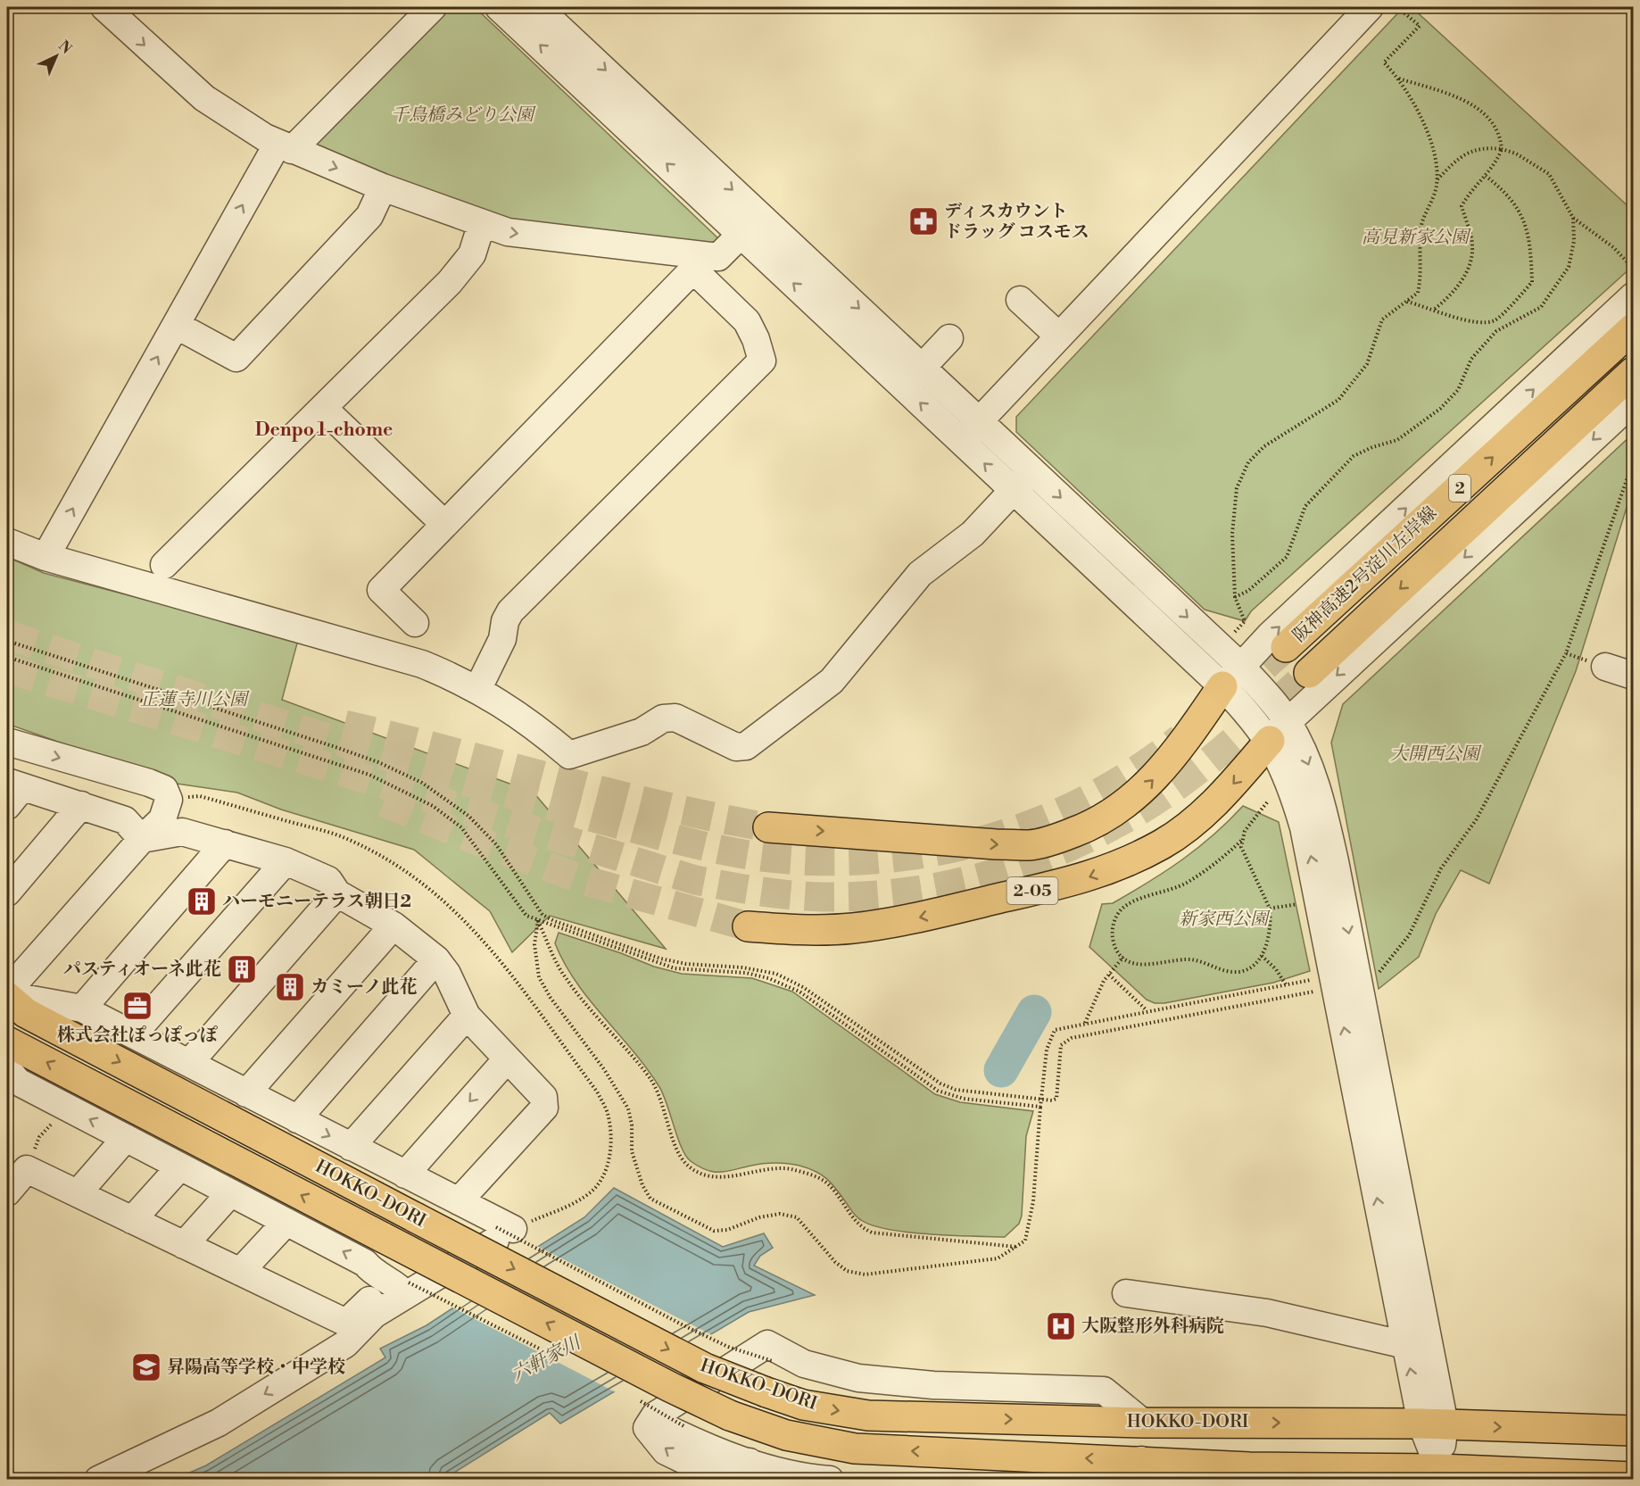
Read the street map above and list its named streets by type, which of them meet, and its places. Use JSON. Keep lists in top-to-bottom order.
{
  "streets": {
    "main road": [
      "2",
      "阪神高速2号淀川左岸線",
      "2-05",
      "HOKKO-DORI"
    ]
  },
  "districts": ["Denpo 1-chome"],
  "water": ["六軒家川"],
  "parks": [
    "千鳥橋みどり公園",
    "高見新家公園",
    "正蓮寺川公園",
    "大開西公園",
    "新家西公園"
  ],
  "places": {
    "pharmacy": ["ディスカウント ドラッグ コスモス"],
    "building": ["ハーモニーテラス朝日2", "パスティオーネ此花", "カミーノ此花"],
    "office": ["株式会社ぽっぽっぽ"],
    "hospital": ["大阪整形外科病院"],
    "school or university": ["昇陽高等学校・中学校"]
  },
  "north": "top right"
}
